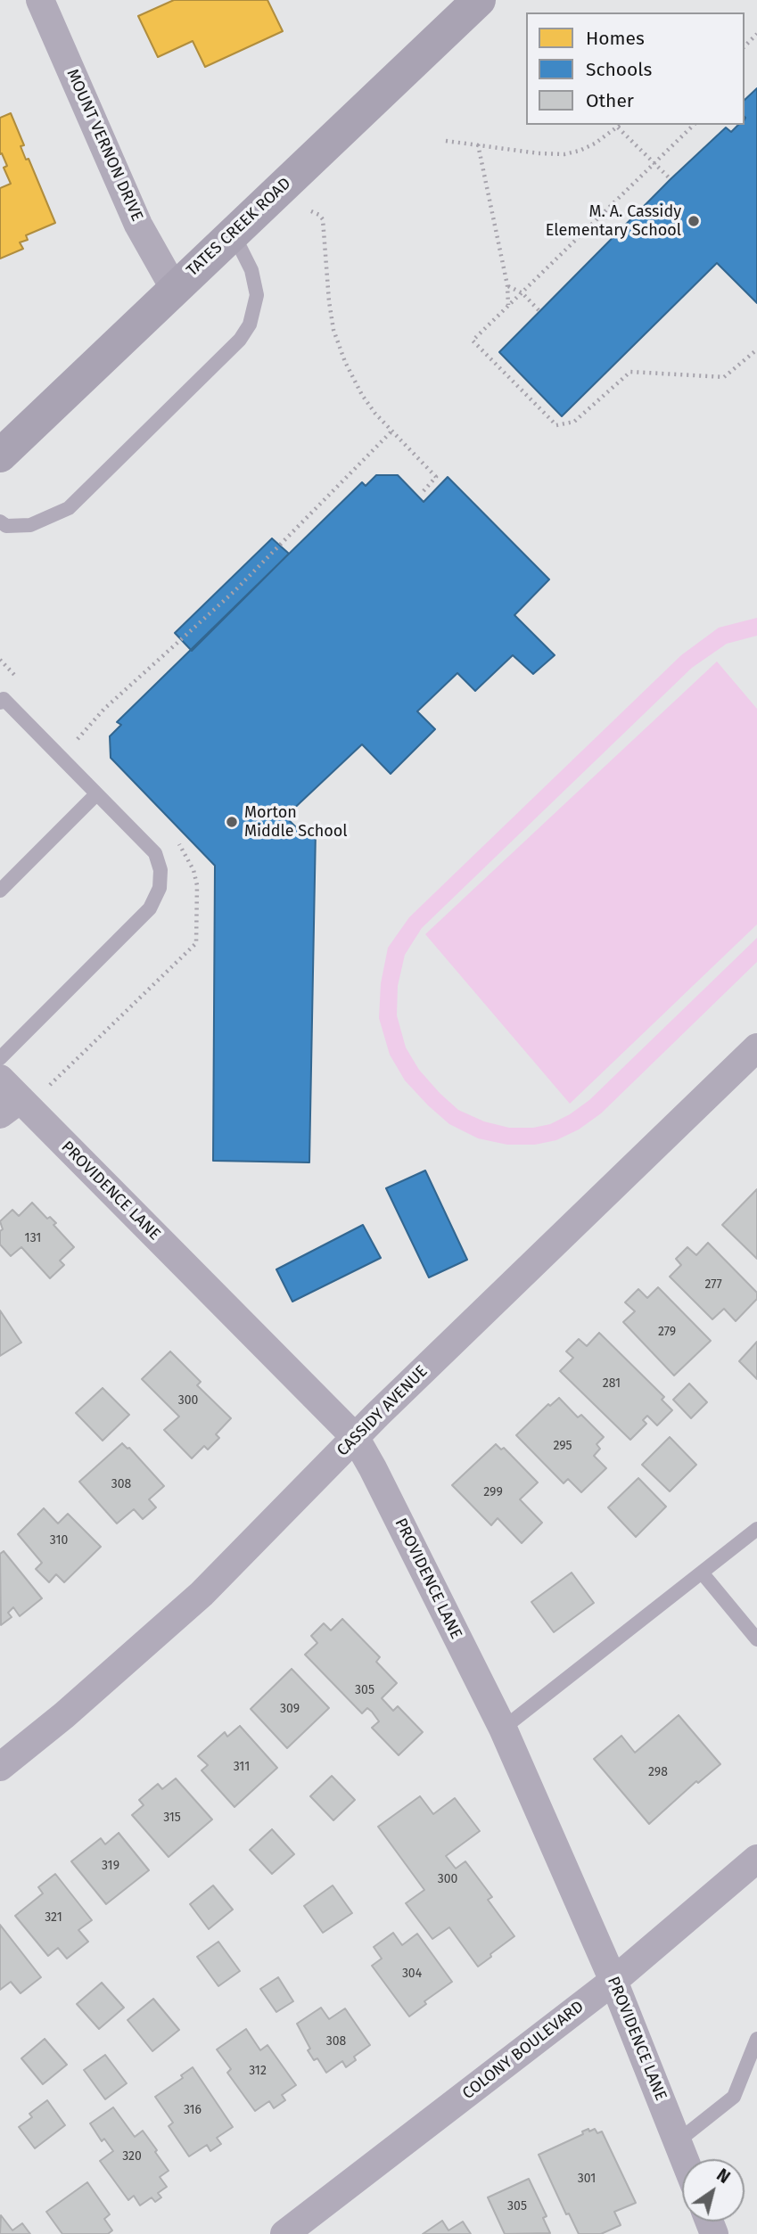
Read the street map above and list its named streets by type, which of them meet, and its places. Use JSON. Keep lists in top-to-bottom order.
{
  "streets": {
    "main road": ["TATES CREEK ROAD"],
    "street": [
      "MOUNT VERNON DRIVE",
      "PROVIDENCE LANE",
      "CASSIDY AVENUE",
      "COLONY BOULEVARD"
    ]
  },
  "crossings": [
    ["MOUNT VERNON DRIVE", "TATES CREEK ROAD"],
    ["PROVIDENCE LANE", "CASSIDY AVENUE"],
    ["PROVIDENCE LANE", "COLONY BOULEVARD"]
  ],
  "places": ["M. A. Cassidy Elementary School", "Morton Middle School"],
  "house_numbers": [
    "131",
    "277",
    "279",
    "281",
    "300",
    "295",
    "308",
    "299",
    "310",
    "305",
    "309",
    "311",
    "298",
    "315",
    "319",
    "300",
    "321",
    "304",
    "308",
    "312",
    "316",
    "320",
    "301",
    "305"
  ],
  "legend": ["Homes", "Schools", "Other"],
  "north": "top right"
}
